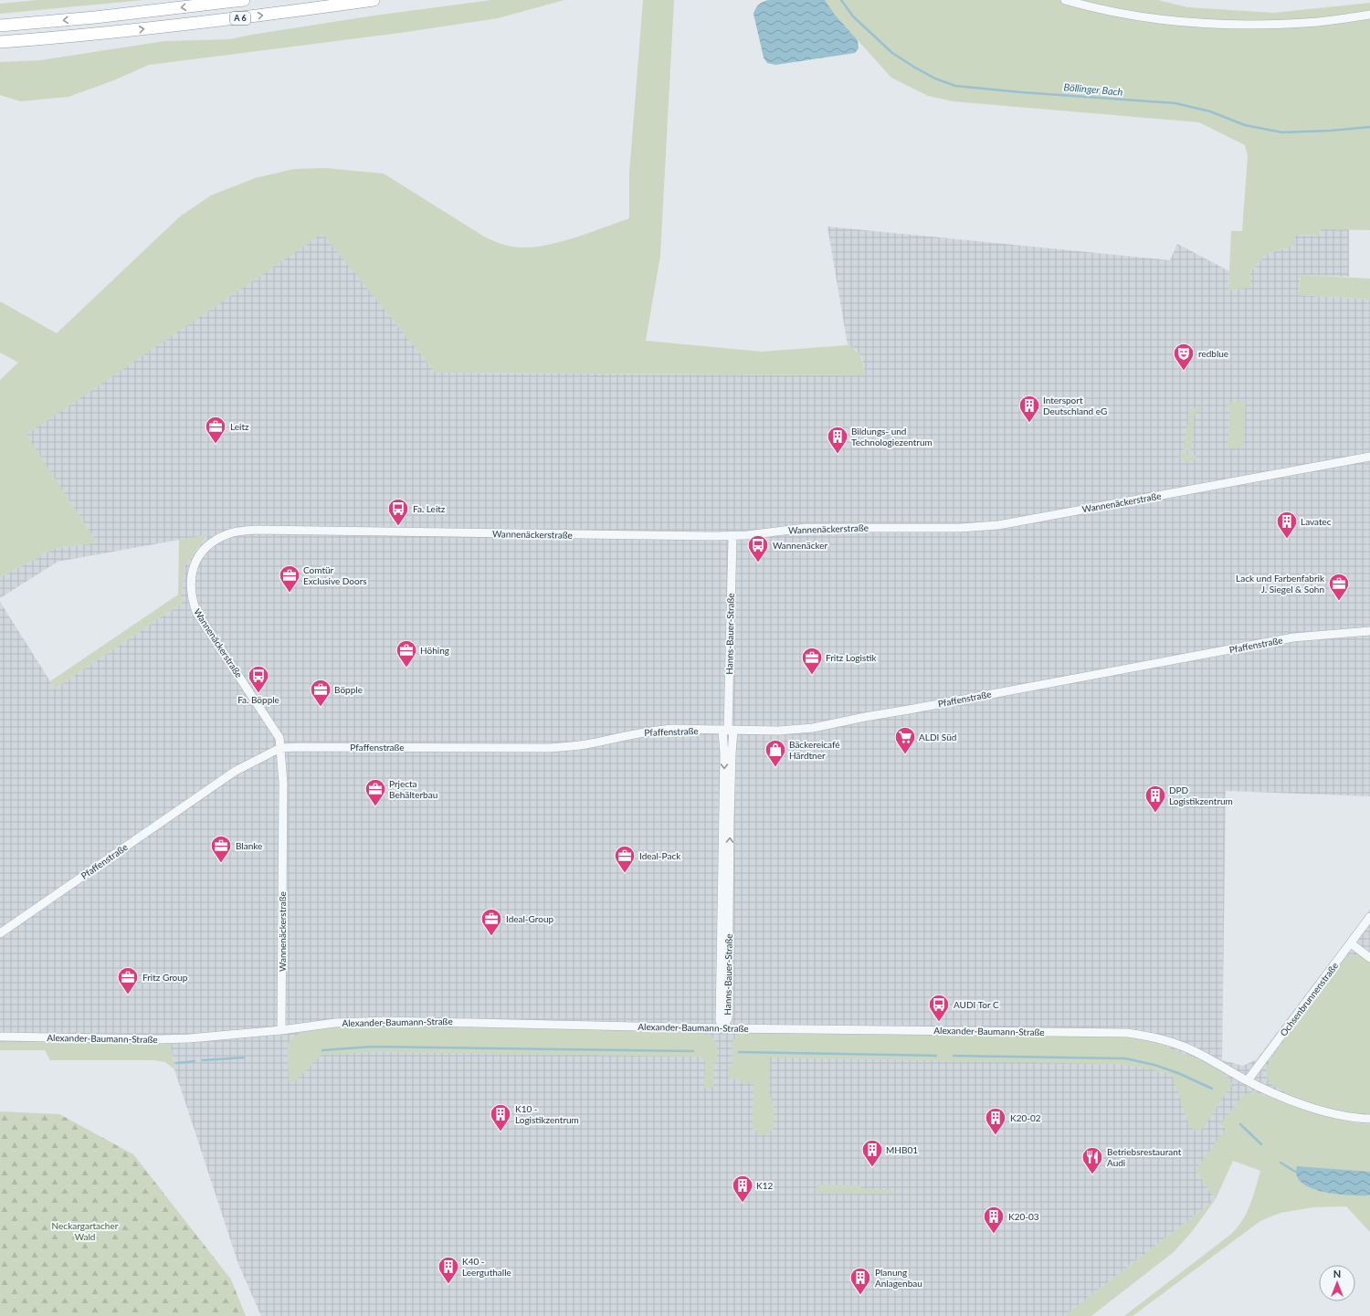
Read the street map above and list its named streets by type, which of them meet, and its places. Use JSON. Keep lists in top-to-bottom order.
{
  "streets": {
    "highway": ["A 6"],
    "street": [
      "Wannenäckerstraße",
      "Hanns-Bauer-Straße",
      "Pfaffenstraße",
      "Ochsenbrunnenstraße",
      "Alexander-Baumann-Straße"
    ]
  },
  "crossings": [
    ["Wannenäckerstraße", "Hanns-Bauer-Straße"],
    ["Wannenäckerstraße", "Pfaffenstraße"],
    ["Wannenäckerstraße", "Alexander-Baumann-Straße"],
    ["Hanns-Bauer-Straße", "Pfaffenstraße"],
    ["Hanns-Bauer-Straße", "Alexander-Baumann-Straße"],
    ["Ochsenbrunnenstraße", "Alexander-Baumann-Straße"]
  ],
  "water": ["Böllinger Bach"],
  "parks": ["Neckargartacher Wald"],
  "places": {
    "theatre": ["redblue"],
    "building": [
      "Intersport Deutschland eG",
      "Bildungs- und Technologiezentrum",
      "Lavatec",
      "DPD Logistikzentrum",
      "K10 - Logistikzentrum",
      "K20-02",
      "MHB01",
      "K12",
      "K20-03",
      "K40 - Leerguthalle",
      "Planung Anlagenbau"
    ],
    "office": [
      "Leitz",
      "Comtür Exclusive Doors",
      "Lack und Farbenfabrik J. Siegel & Sohn",
      "Höhing",
      "Fritz Logistik",
      "Böpple",
      "Prjecta Behälterbau",
      "Blanke",
      "Ideal-Pack",
      "Ideal-Group",
      "Fritz Group"
    ],
    "bus stop": [
      "Fa. Leitz",
      "Wannenäcker",
      "Fa. Böpple",
      "AUDI Tor C"
    ],
    "supermarket": ["ALDI Süd"],
    "shop": ["Bäckereicafé Härdtner"],
    "restaurant": ["Betriebsrestaurant Audi"]
  },
  "north": "top"
}
